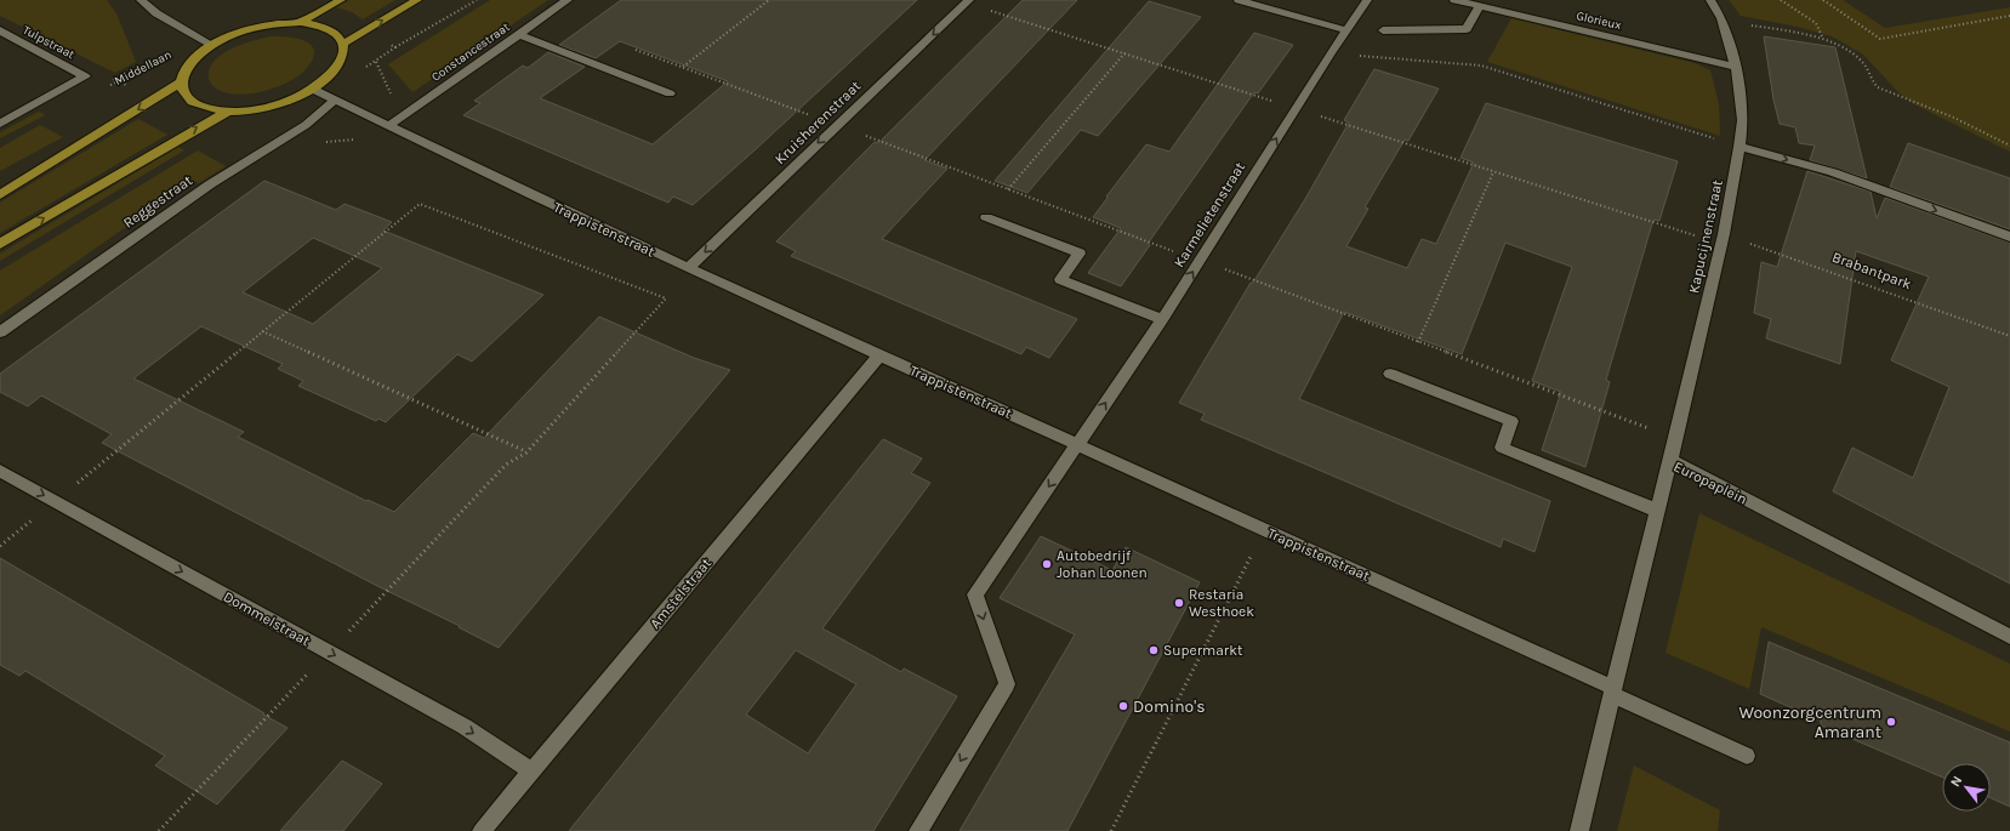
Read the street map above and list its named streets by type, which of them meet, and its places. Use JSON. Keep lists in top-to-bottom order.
{
  "streets": {
    "street": [
      "Glorieux",
      "Tulpstraat",
      "Constancestraat",
      "Kruisherenstraat",
      "Reggestraat",
      "Karmelietenstraat",
      "Trappistenstraat",
      "Kapucijnenstraat",
      "Europaplein",
      "Amstelstraat",
      "Dommelstraat"
    ],
    "path": ["Middellaan", "Brabantpark"]
  },
  "crossings": [
    ["Glorieux", "Kapucijnenstraat"],
    ["Constancestraat", "Trappistenstraat"],
    ["Kruisherenstraat", "Trappistenstraat"],
    ["Kruisherenstraat", "Brabantpark"],
    ["Reggestraat", "Trappistenstraat"],
    ["Karmelietenstraat", "Trappistenstraat"],
    ["Karmelietenstraat", "Brabantpark"],
    ["Trappistenstraat", "Europaplein"],
    ["Trappistenstraat", "Amstelstraat"],
    ["Kapucijnenstraat", "Brabantpark"],
    ["Kapucijnenstraat", "Europaplein"],
    ["Amstelstraat", "Dommelstraat"]
  ],
  "one_way": ["Kruisherenstraat", "Dommelstraat"],
  "places": [
    "Autobedrijf Johan Loonen",
    "Restaria Westhoek",
    "Supermarkt",
    "Domino's",
    "Woonzorgcentrum Amarant"
  ],
  "north": "top left"
}
